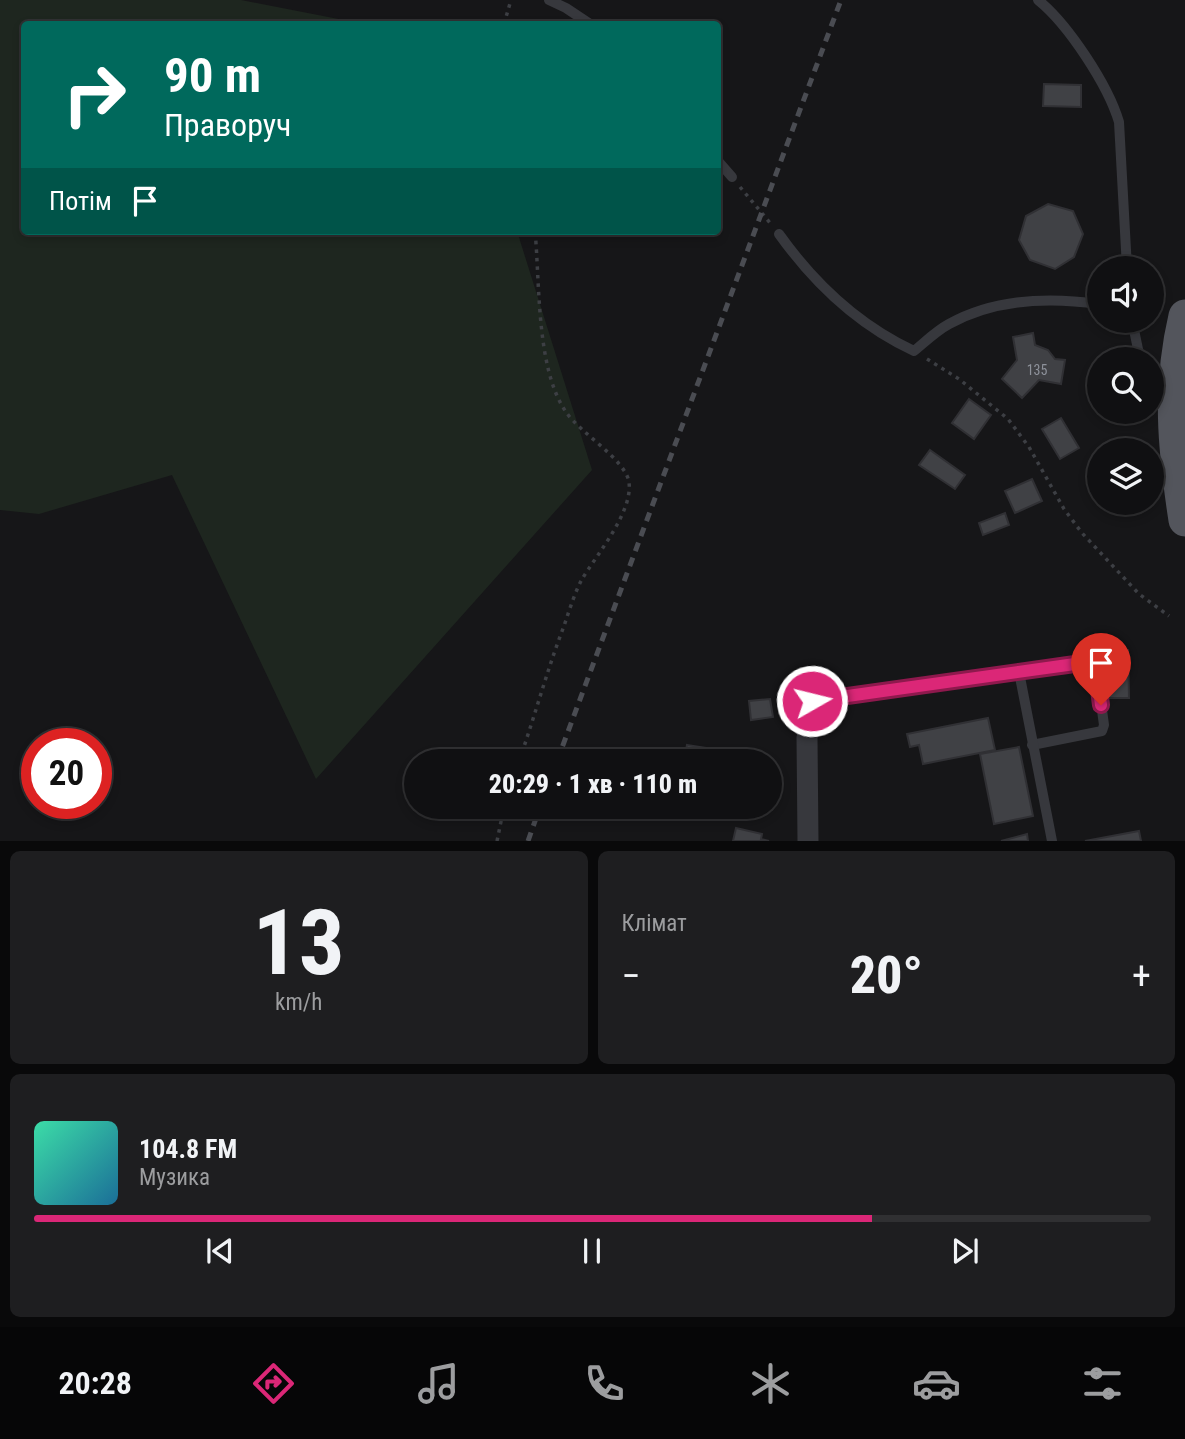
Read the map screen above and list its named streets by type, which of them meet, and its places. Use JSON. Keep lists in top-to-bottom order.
{
  "house_numbers": ["135"],
  "page": {
    "turn": ["90 m", "Праворуч"],
    "then": "Потім",
    "limit": "20",
    "trip": "20:29 · 1 хв · 110 m",
    "tile": [
      ["13", "km/h"],
      "Клімат"
    ],
    "heat": ["−", "20°", "+"],
    "song": ["104.8 FM", "Музика"],
    "tabs": "20:28"
  }
}
